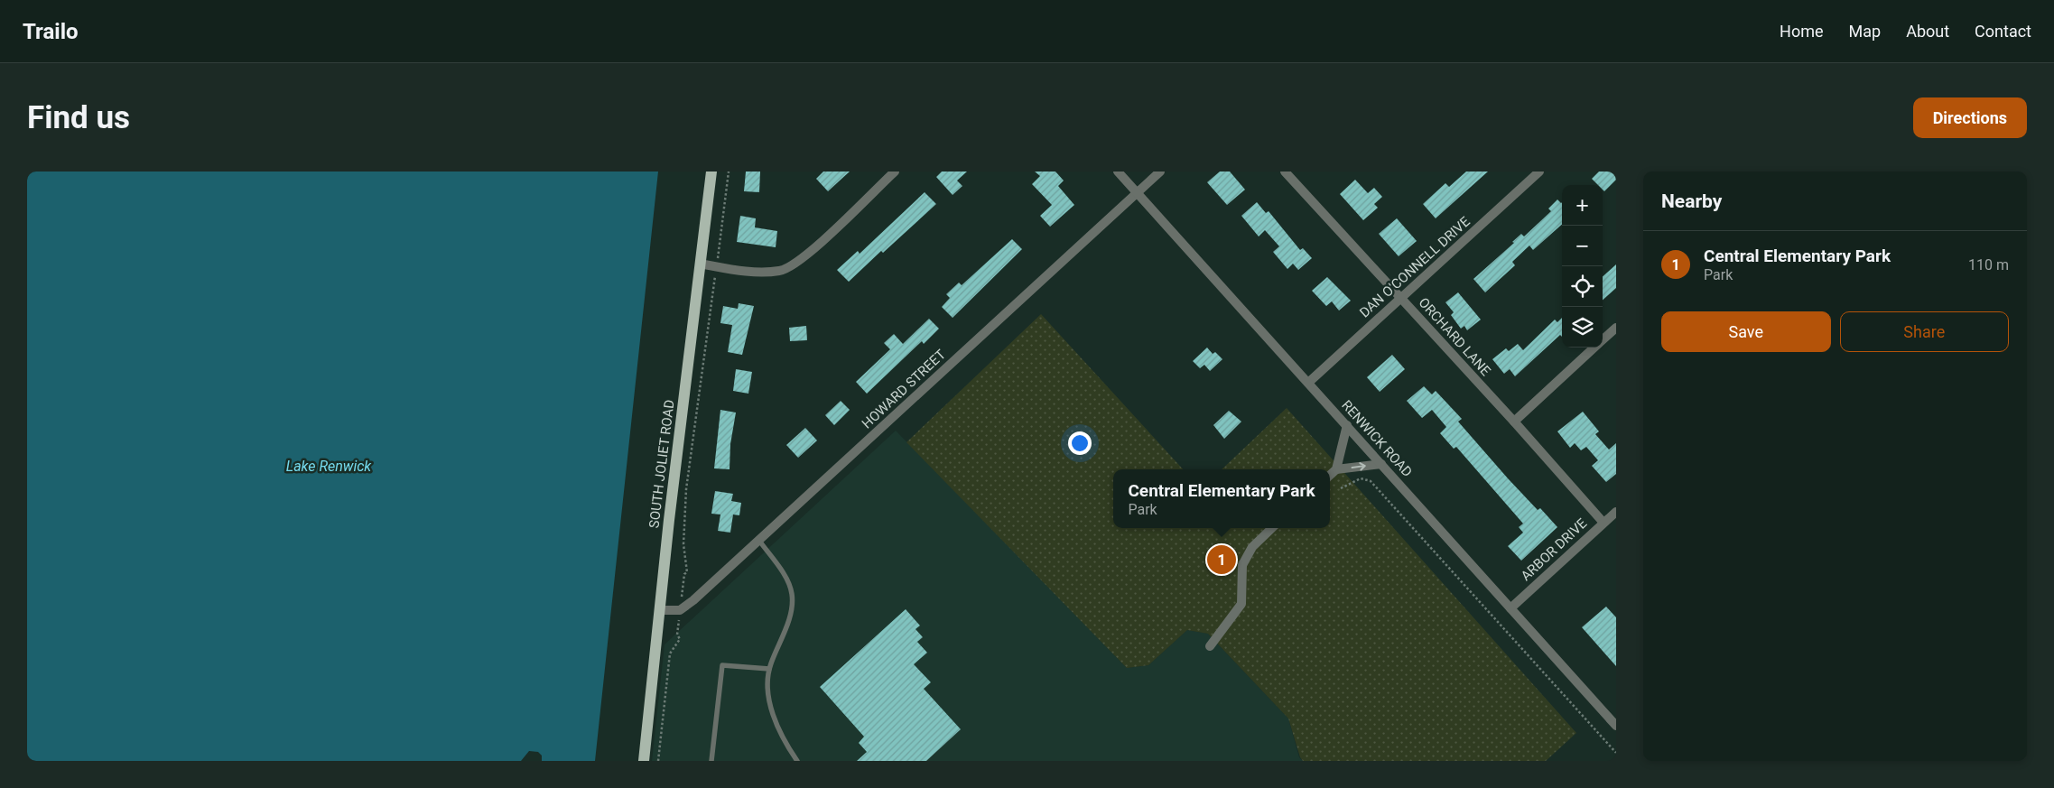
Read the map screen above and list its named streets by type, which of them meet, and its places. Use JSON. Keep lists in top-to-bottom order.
{
  "streets": {
    "main road": ["SOUTH JOLIET ROAD"],
    "street": [
      "DAN O'CONNELL DRIVE",
      "ORCHARD LANE",
      "HOWARD STREET",
      "RENWICK ROAD",
      "ARBOR DRIVE"
    ]
  },
  "crossings": [
    ["DAN O'CONNELL DRIVE", "ORCHARD LANE"],
    ["DAN O'CONNELL DRIVE", "RENWICK ROAD"],
    ["ORCHARD LANE", "ARBOR DRIVE"],
    ["HOWARD STREET", "RENWICK ROAD"],
    ["HOWARD STREET", "SOUTH JOLIET ROAD"],
    ["RENWICK ROAD", "ARBOR DRIVE"]
  ],
  "water": ["Lake Renwick"],
  "page": {
    "header": "Trailo",
    "nav": [
      "Home",
      "Map",
      "About",
      "Contact"
    ],
    "buttons": [
      "Directions",
      ["Save", "Share"]
    ],
    "title": "Find us",
    "heading": "Nearby",
    "map_buttons": ["+", "−"],
    "list": [
      {
        "mark": "1",
        "name": "Central Elementary Park",
        "note": "Park",
        "value": "110 m"
      }
    ],
    "popup": ["Central Elementary Park", "Park"],
    "pins": "1"
  }
}
